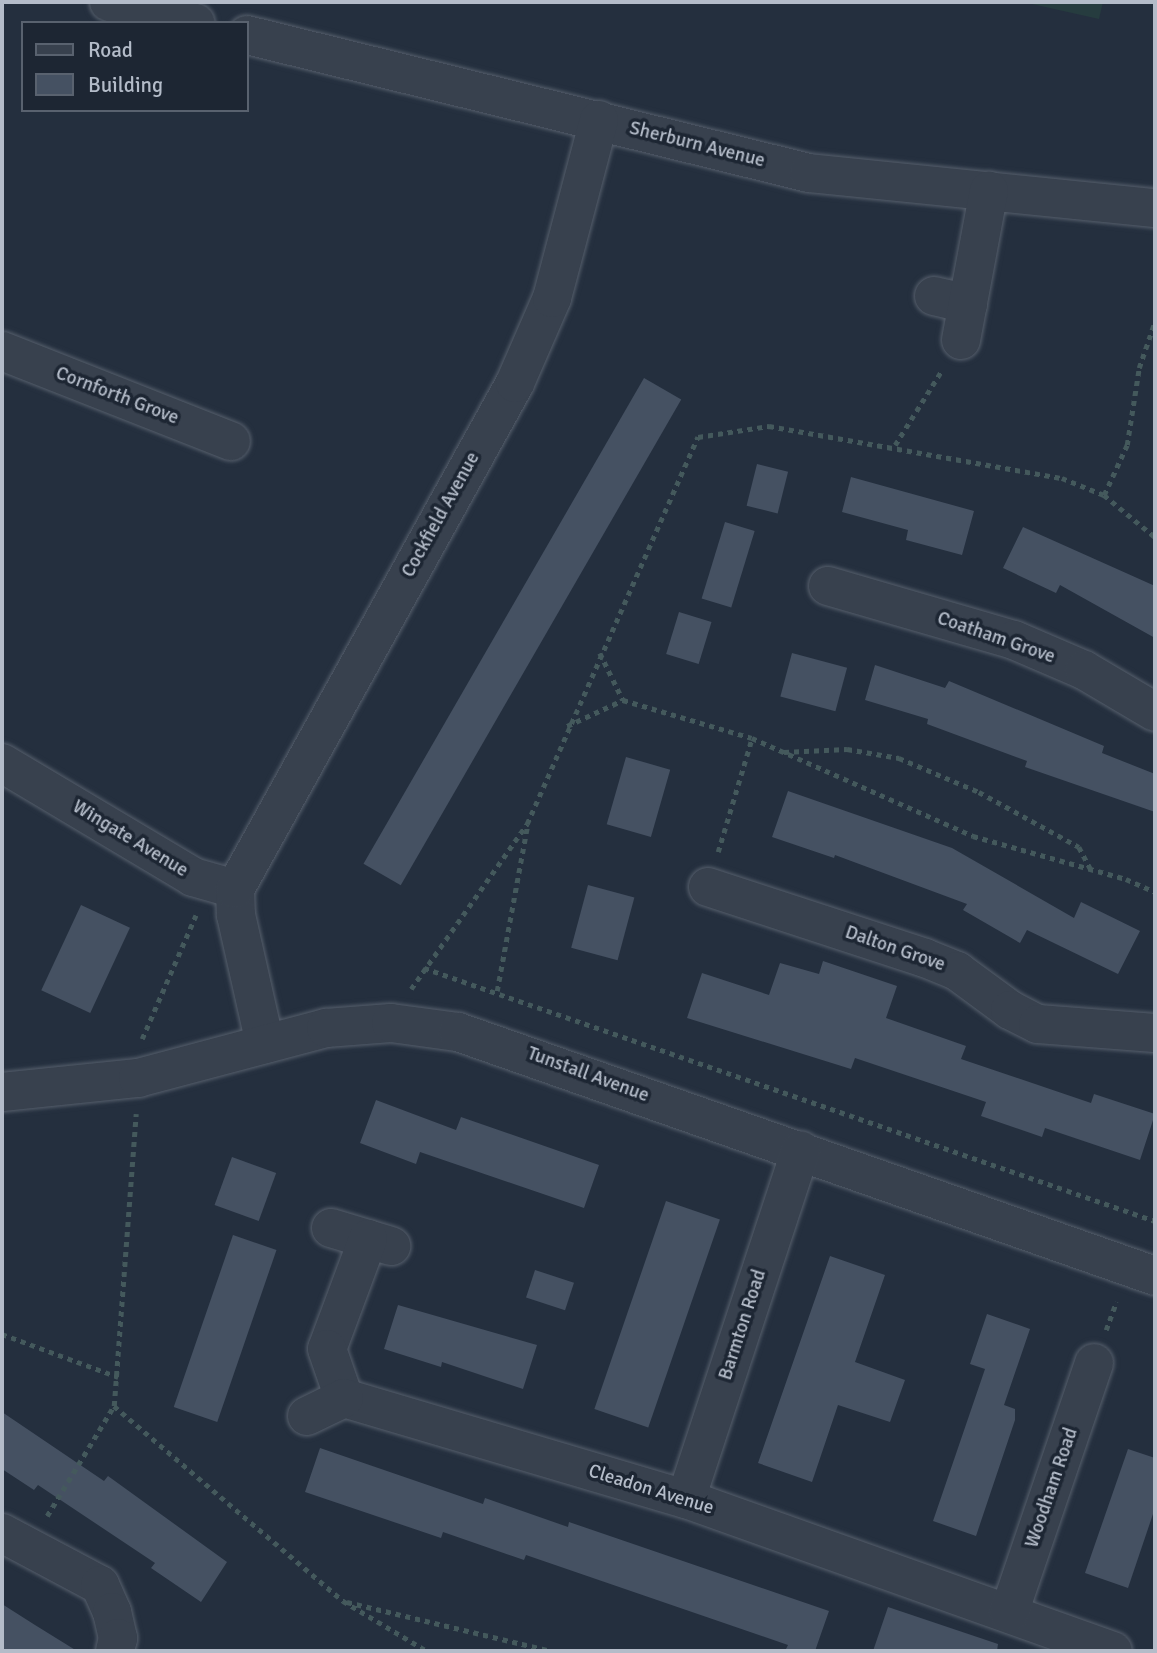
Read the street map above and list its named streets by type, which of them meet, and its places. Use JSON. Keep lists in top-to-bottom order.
{
  "streets": {
    "street": [
      "Sherburn Avenue",
      "Cornforth Grove",
      "Cockfield Avenue",
      "Coatham Grove",
      "Wingate Avenue",
      "Dalton Grove",
      "Tunstall Avenue",
      "Barmton Road",
      "Woodham Road",
      "Cleadon Avenue"
    ]
  },
  "crossings": [
    ["Sherburn Avenue", "Cockfield Avenue"],
    ["Cockfield Avenue", "Wingate Avenue"],
    ["Tunstall Avenue", "Barmton Road"],
    ["Barmton Road", "Cleadon Avenue"],
    ["Woodham Road", "Cleadon Avenue"]
  ],
  "legend": ["Road", "Building"]
}
